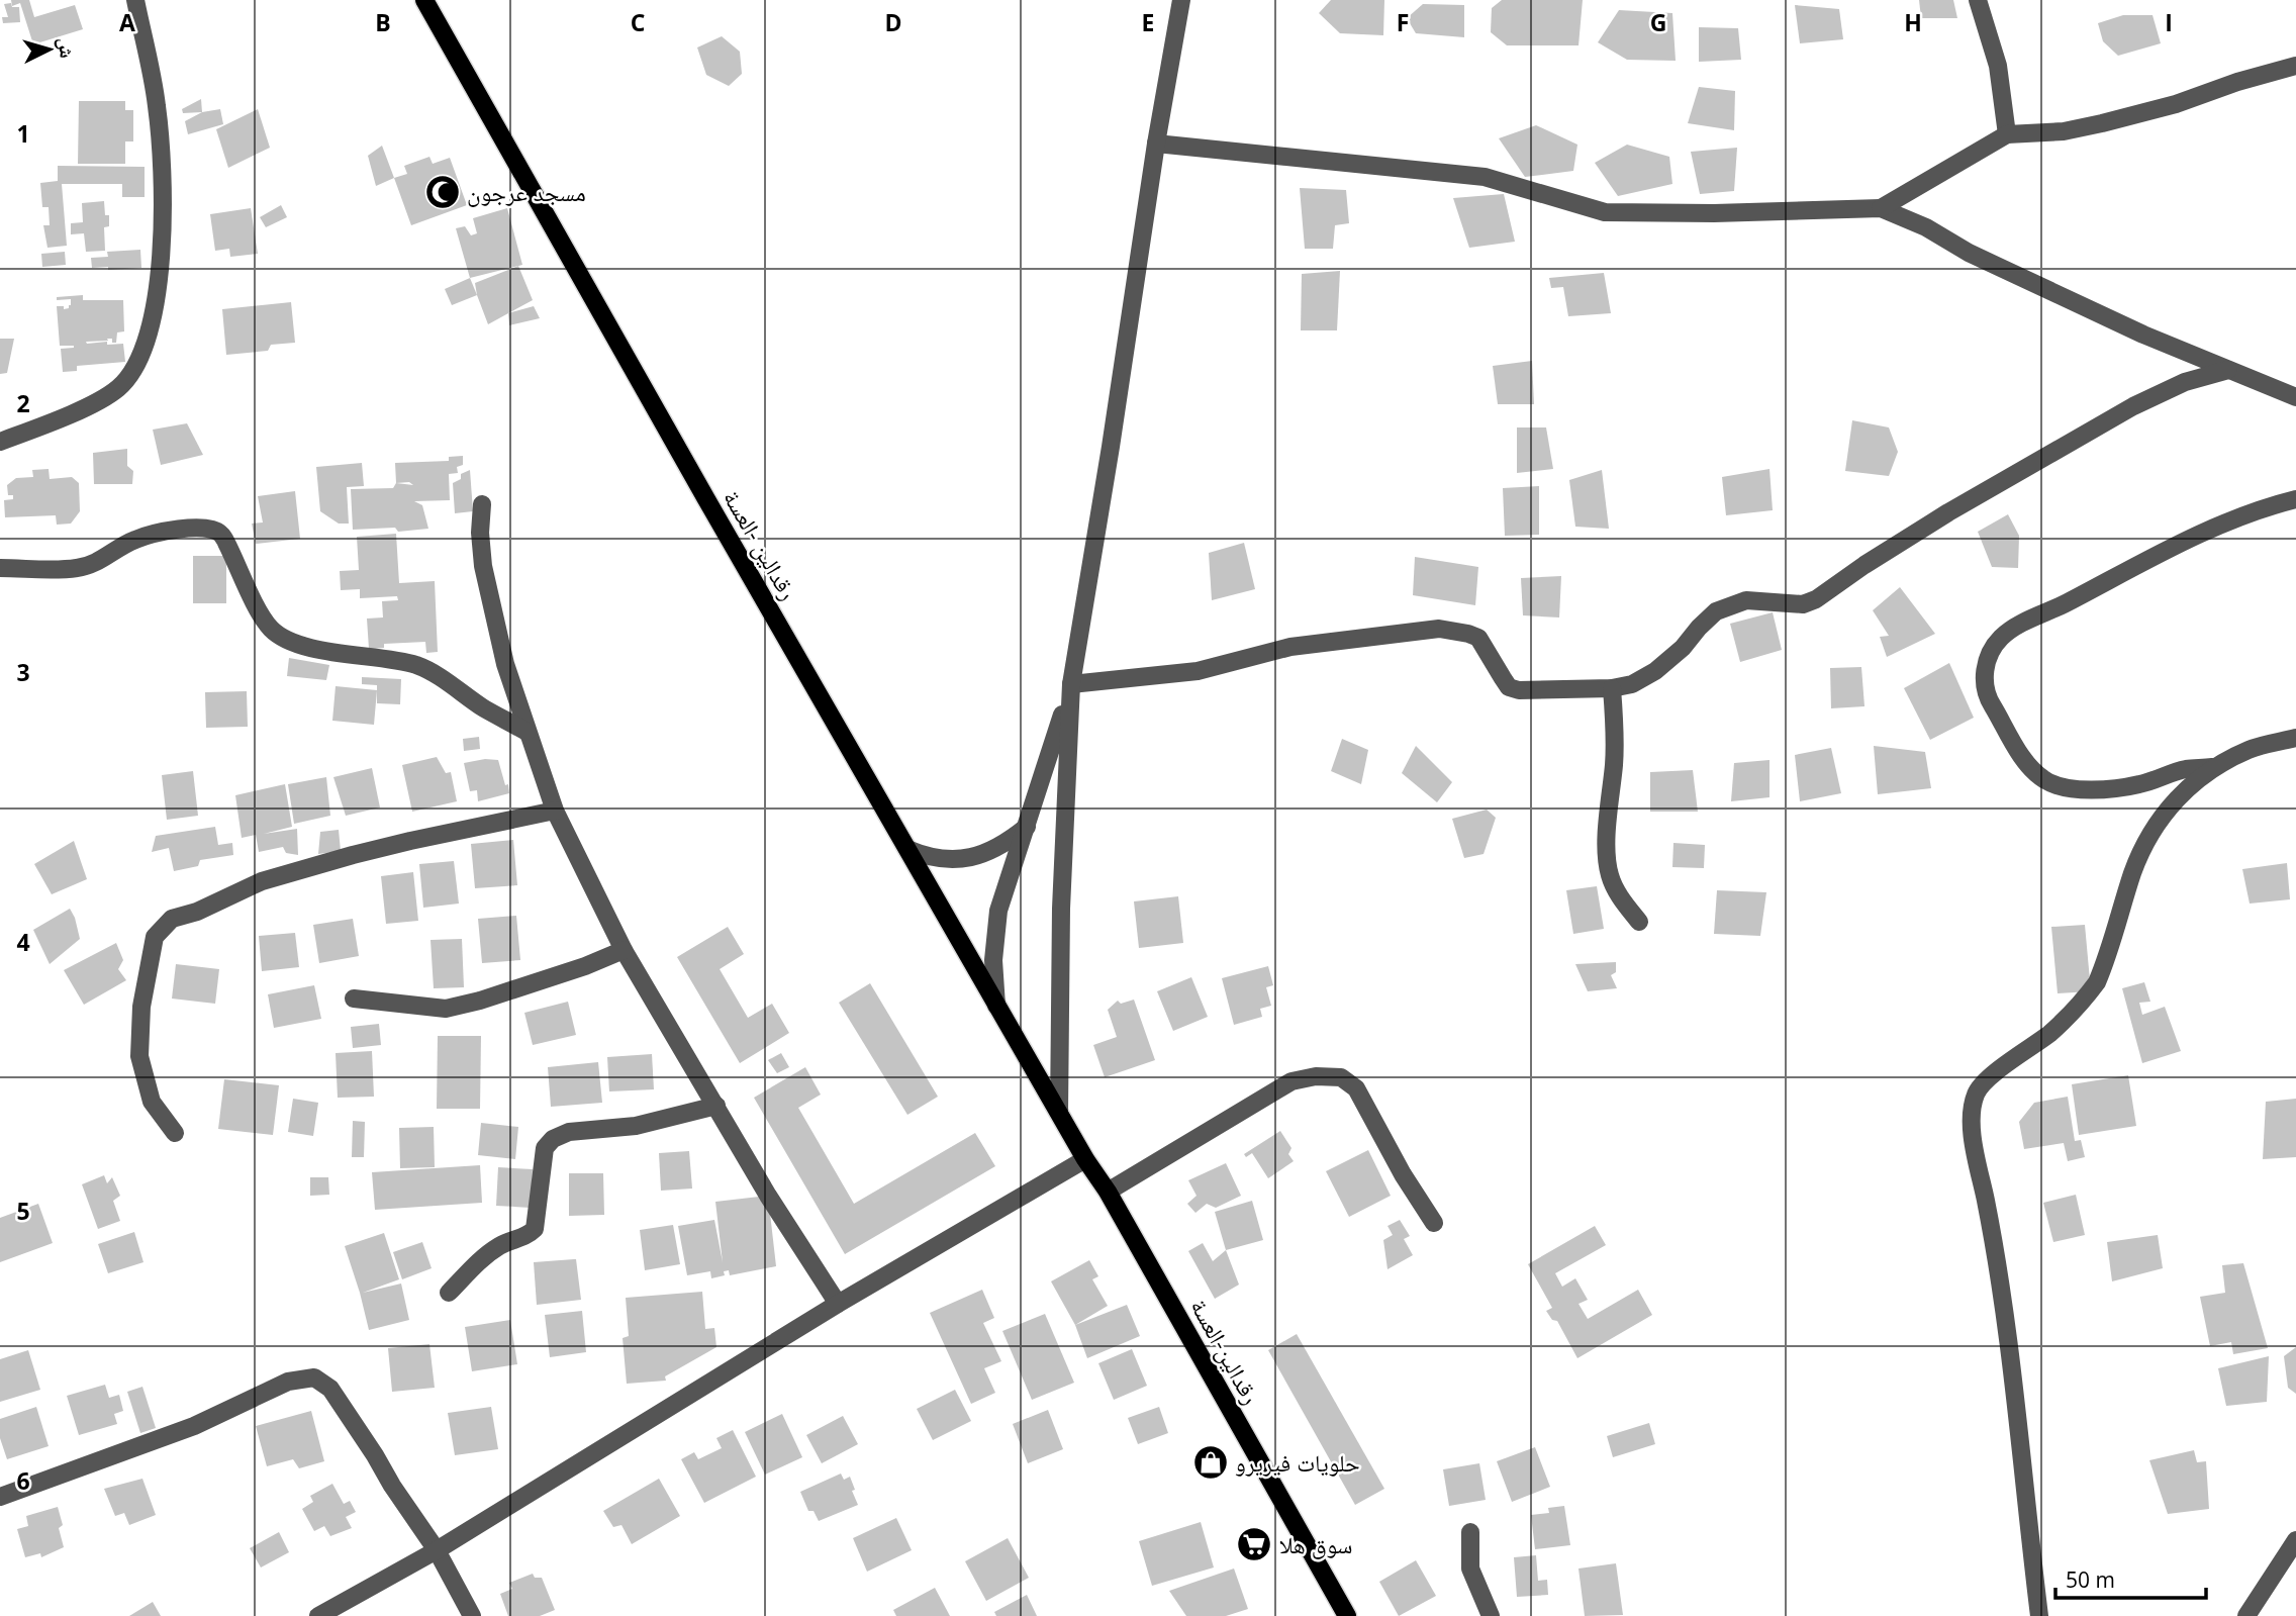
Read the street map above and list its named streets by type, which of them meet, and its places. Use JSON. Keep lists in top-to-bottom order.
{
  "streets": {
    "main road": ["رقدالين -العسة", "رقدالين-العسة"]
  },
  "crossings": [
    ["رقدالين -العسة", "رقدالين-العسة"]
  ],
  "places": {
    "mosque": ["مسجد عرجون"],
    "shop": ["حلويات فيريرو"],
    "supermarket": ["سوق هلا"]
  },
  "scale_bar": "50 m",
  "north": "right",
  "grid": {
    "columns": [
      "A",
      "B",
      "C",
      "D",
      "E",
      "F",
      "G",
      "H",
      "I"
    ],
    "rows": [
      "1",
      "2",
      "3",
      "4",
      "5",
      "6"
    ]
  }
}
